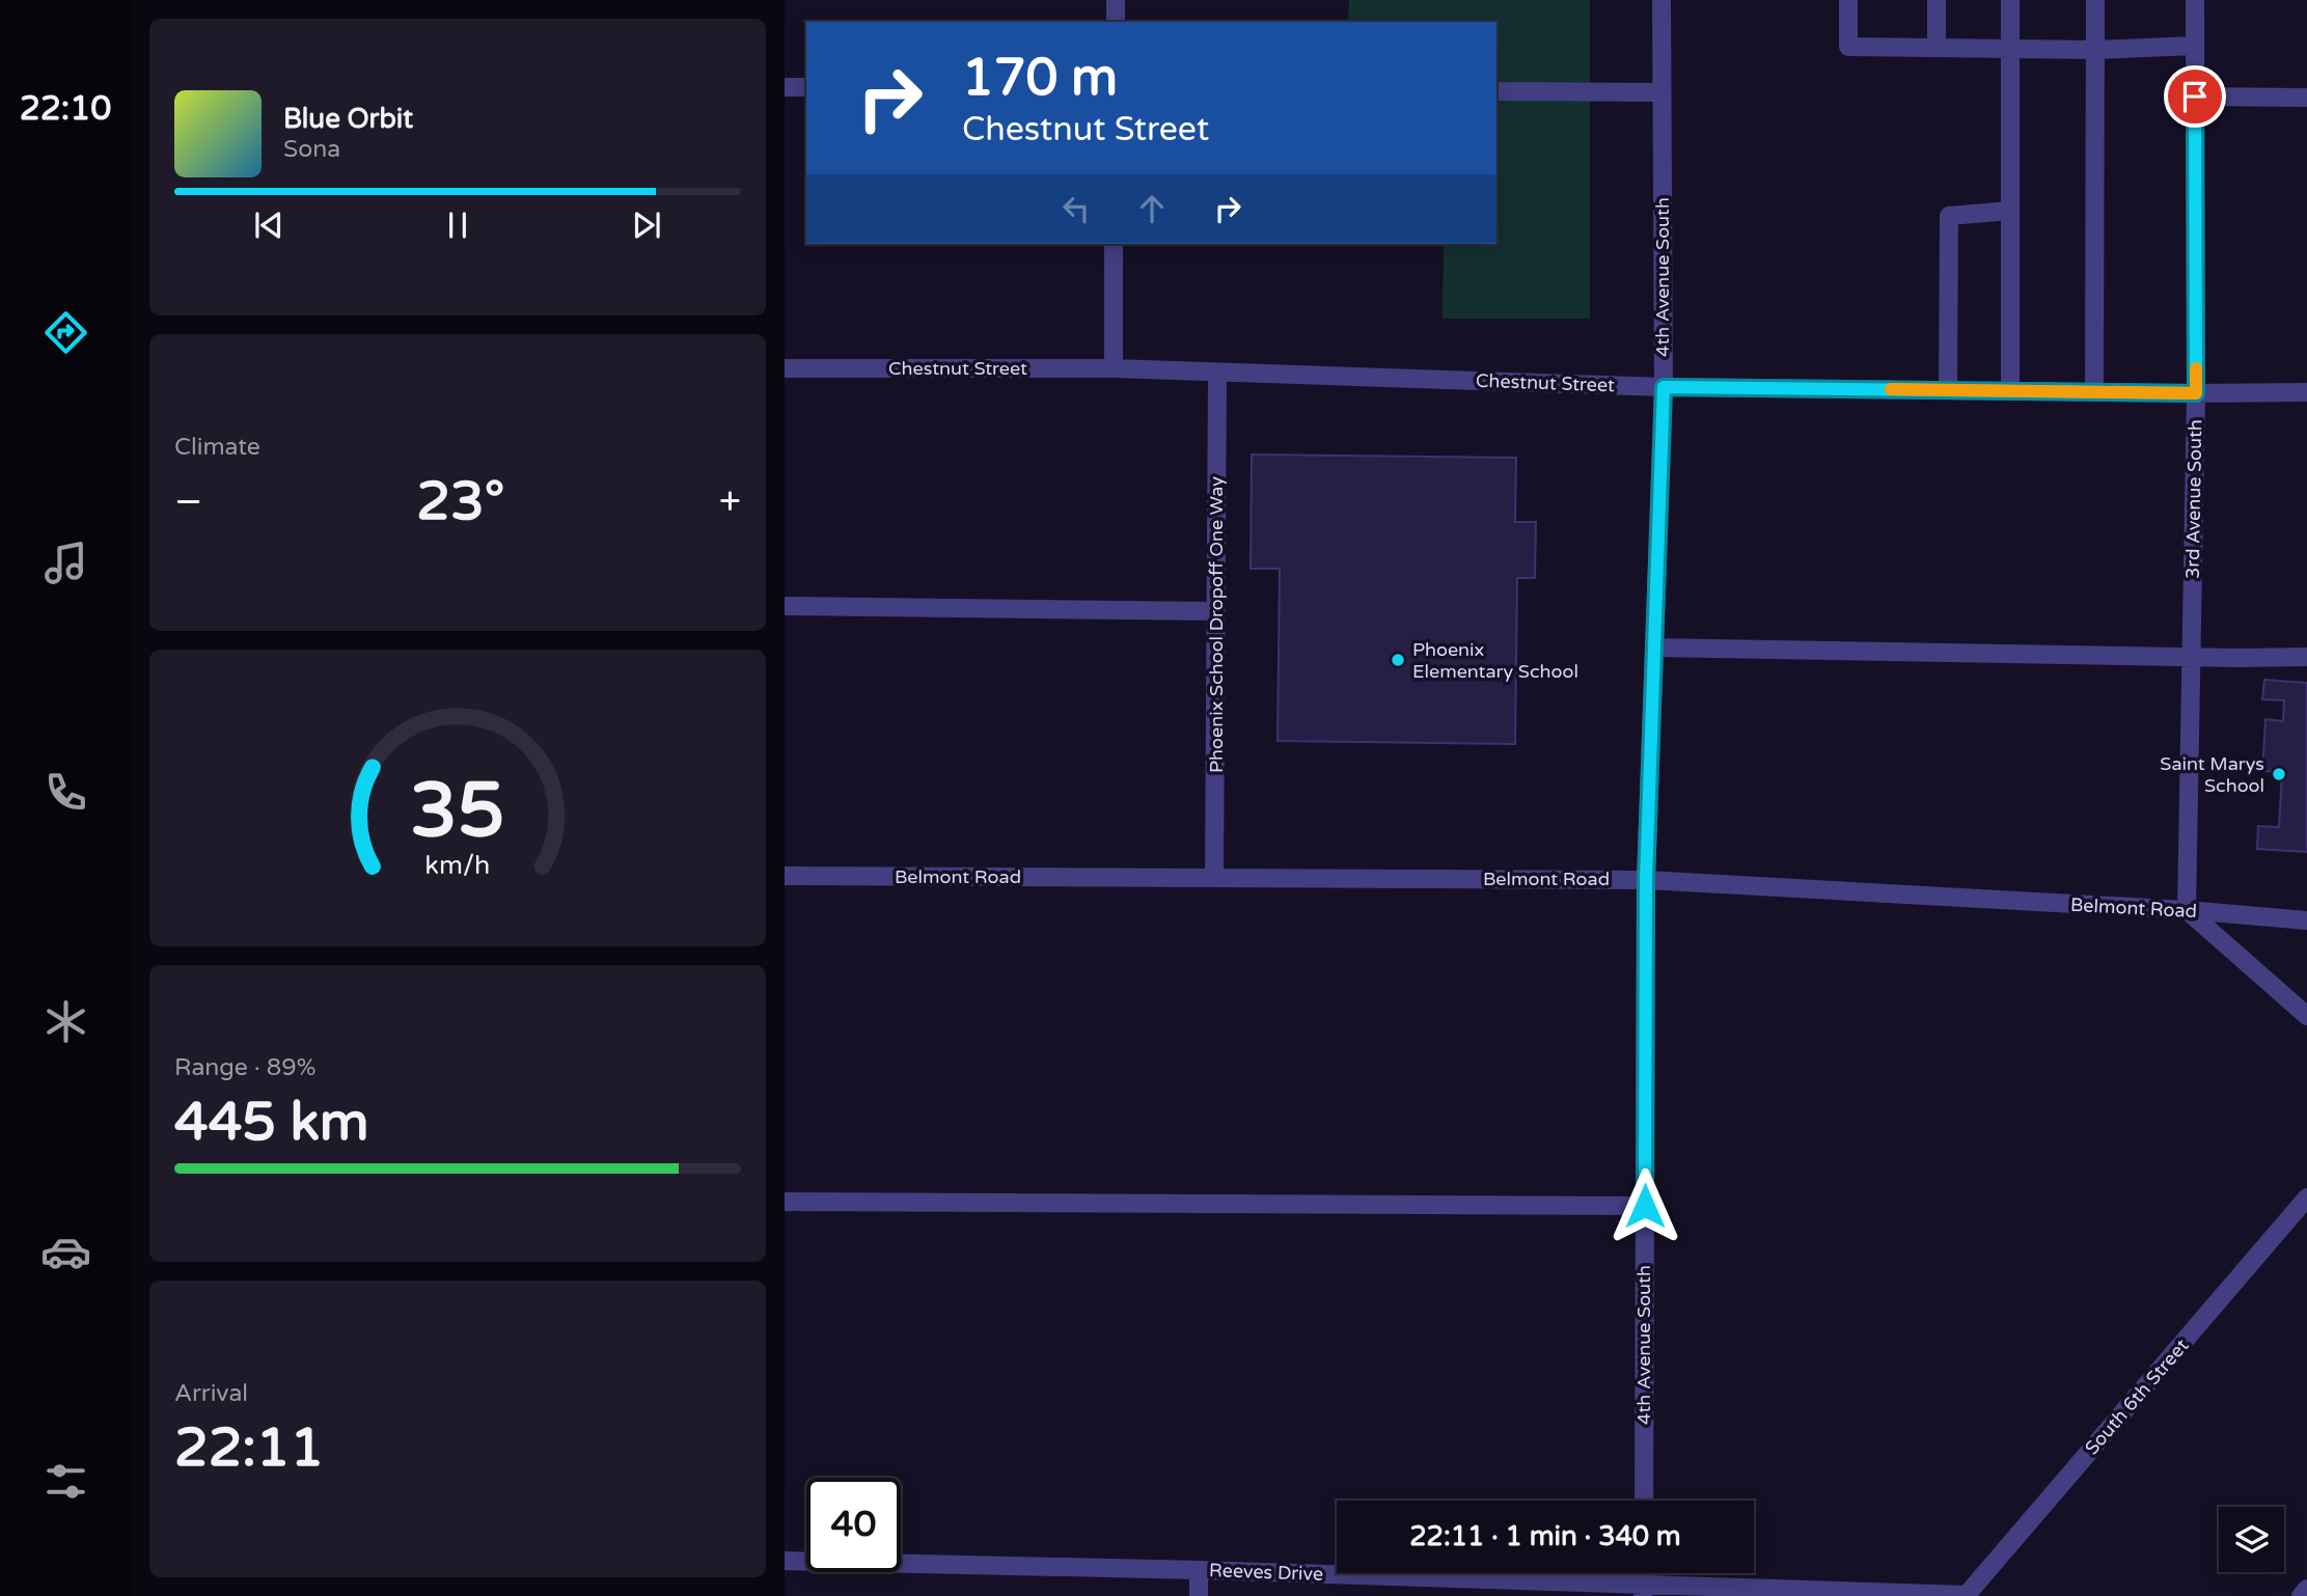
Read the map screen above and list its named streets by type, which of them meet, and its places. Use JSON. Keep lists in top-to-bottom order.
{
  "streets": {
    "street": [
      "4th Avenue South",
      "Chestnut Street",
      "3rd Avenue South",
      "Phoenix School Dropoff One Way",
      "Belmont Road",
      "South 6th Street",
      "Reeves Drive"
    ]
  },
  "crossings": [
    ["4th Avenue South", "Chestnut Street"],
    ["4th Avenue South", "Belmont Road"],
    ["Chestnut Street", "3rd Avenue South"],
    ["Chestnut Street", "Phoenix School Dropoff One Way"],
    ["3rd Avenue South", "Belmont Road"],
    ["Phoenix School Dropoff One Way", "Belmont Road"],
    ["South 6th Street", "Reeves Drive"]
  ],
  "places": ["Phoenix Elementary School", "Saint Marys School"],
  "page": {
    "tabs": "22:10",
    "turn": ["170 m", "Chestnut Street"],
    "song": ["Blue Orbit", "Sona"],
    "tile": [
      "Climate",
      ["Range · 89%", "445 km"],
      ["Arrival", "22:11"]
    ],
    "heat": ["−", "23°", "+"],
    "limit": "40",
    "trip": "22:11 · 1 min · 340 m",
    "gauge": ["35", "km/h"]
  }
}
